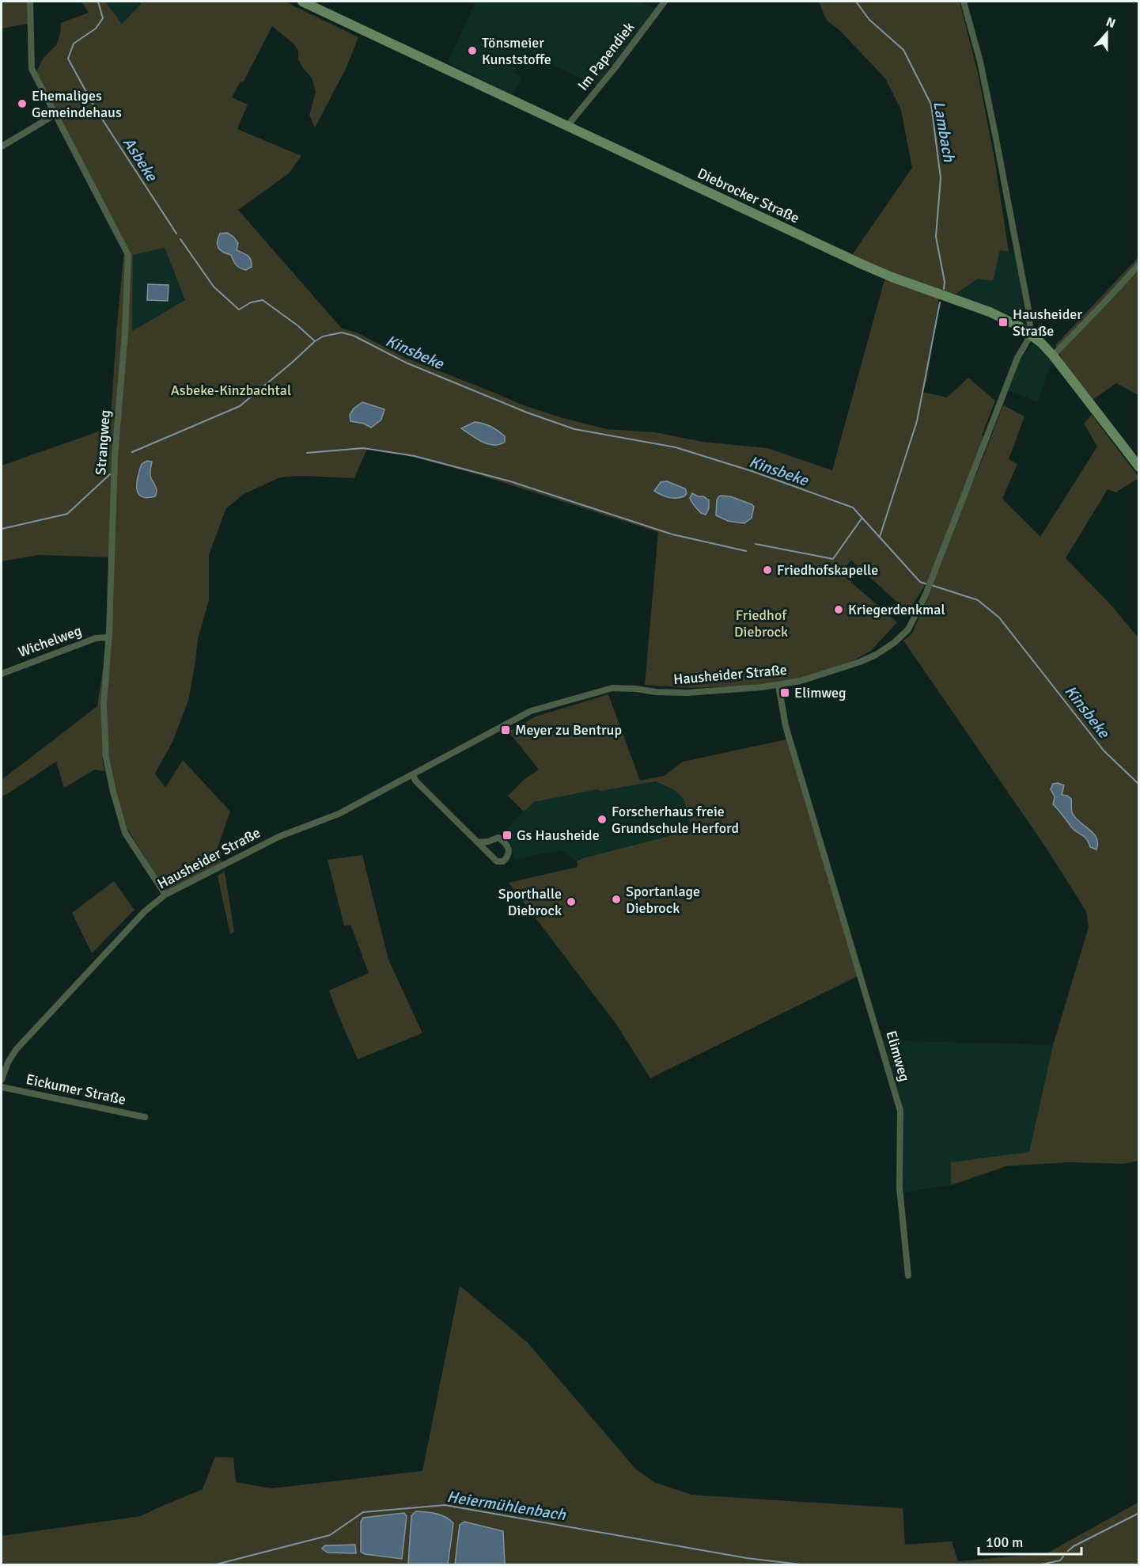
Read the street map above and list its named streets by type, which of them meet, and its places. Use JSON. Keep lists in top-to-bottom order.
{
  "streets": {
    "main road": ["Diebrocker Straße"],
    "street": [
      "Im Papendiek",
      "Strangweg",
      "Wichelweg",
      "Hausheider Straße",
      "Elimweg",
      "Eickumer Straße"
    ]
  },
  "crossings": [
    ["Im Papendiek", "Diebrocker Straße"],
    ["Diebrocker Straße", "Hausheider Straße"],
    ["Strangweg", "Wichelweg"],
    ["Strangweg", "Hausheider Straße"],
    ["Hausheider Straße", "Elimweg"]
  ],
  "water": [
    "Lambach",
    "Asbeke",
    "Kinsbeke",
    "Heiermühlenbach"
  ],
  "parks": ["Asbeke-Kinzbachtal", "Friedhof Diebrock"],
  "places": {
    "other": [
      "Tönsmeier Kunststoffe",
      "Ehemaliges Gemeindehaus",
      "Friedhofskapelle",
      "Kriegerdenkmal",
      "Forscherhaus freie Grundschule Herford",
      "Sportanlage Diebrock",
      "Sporthalle Diebrock"
    ],
    "transit": [
      "Hausheider Straße",
      "Elimweg",
      "Meyer zu Bentrup",
      "Gs Hausheide"
    ]
  },
  "scale_bar": "100 m",
  "north": "top"
}
